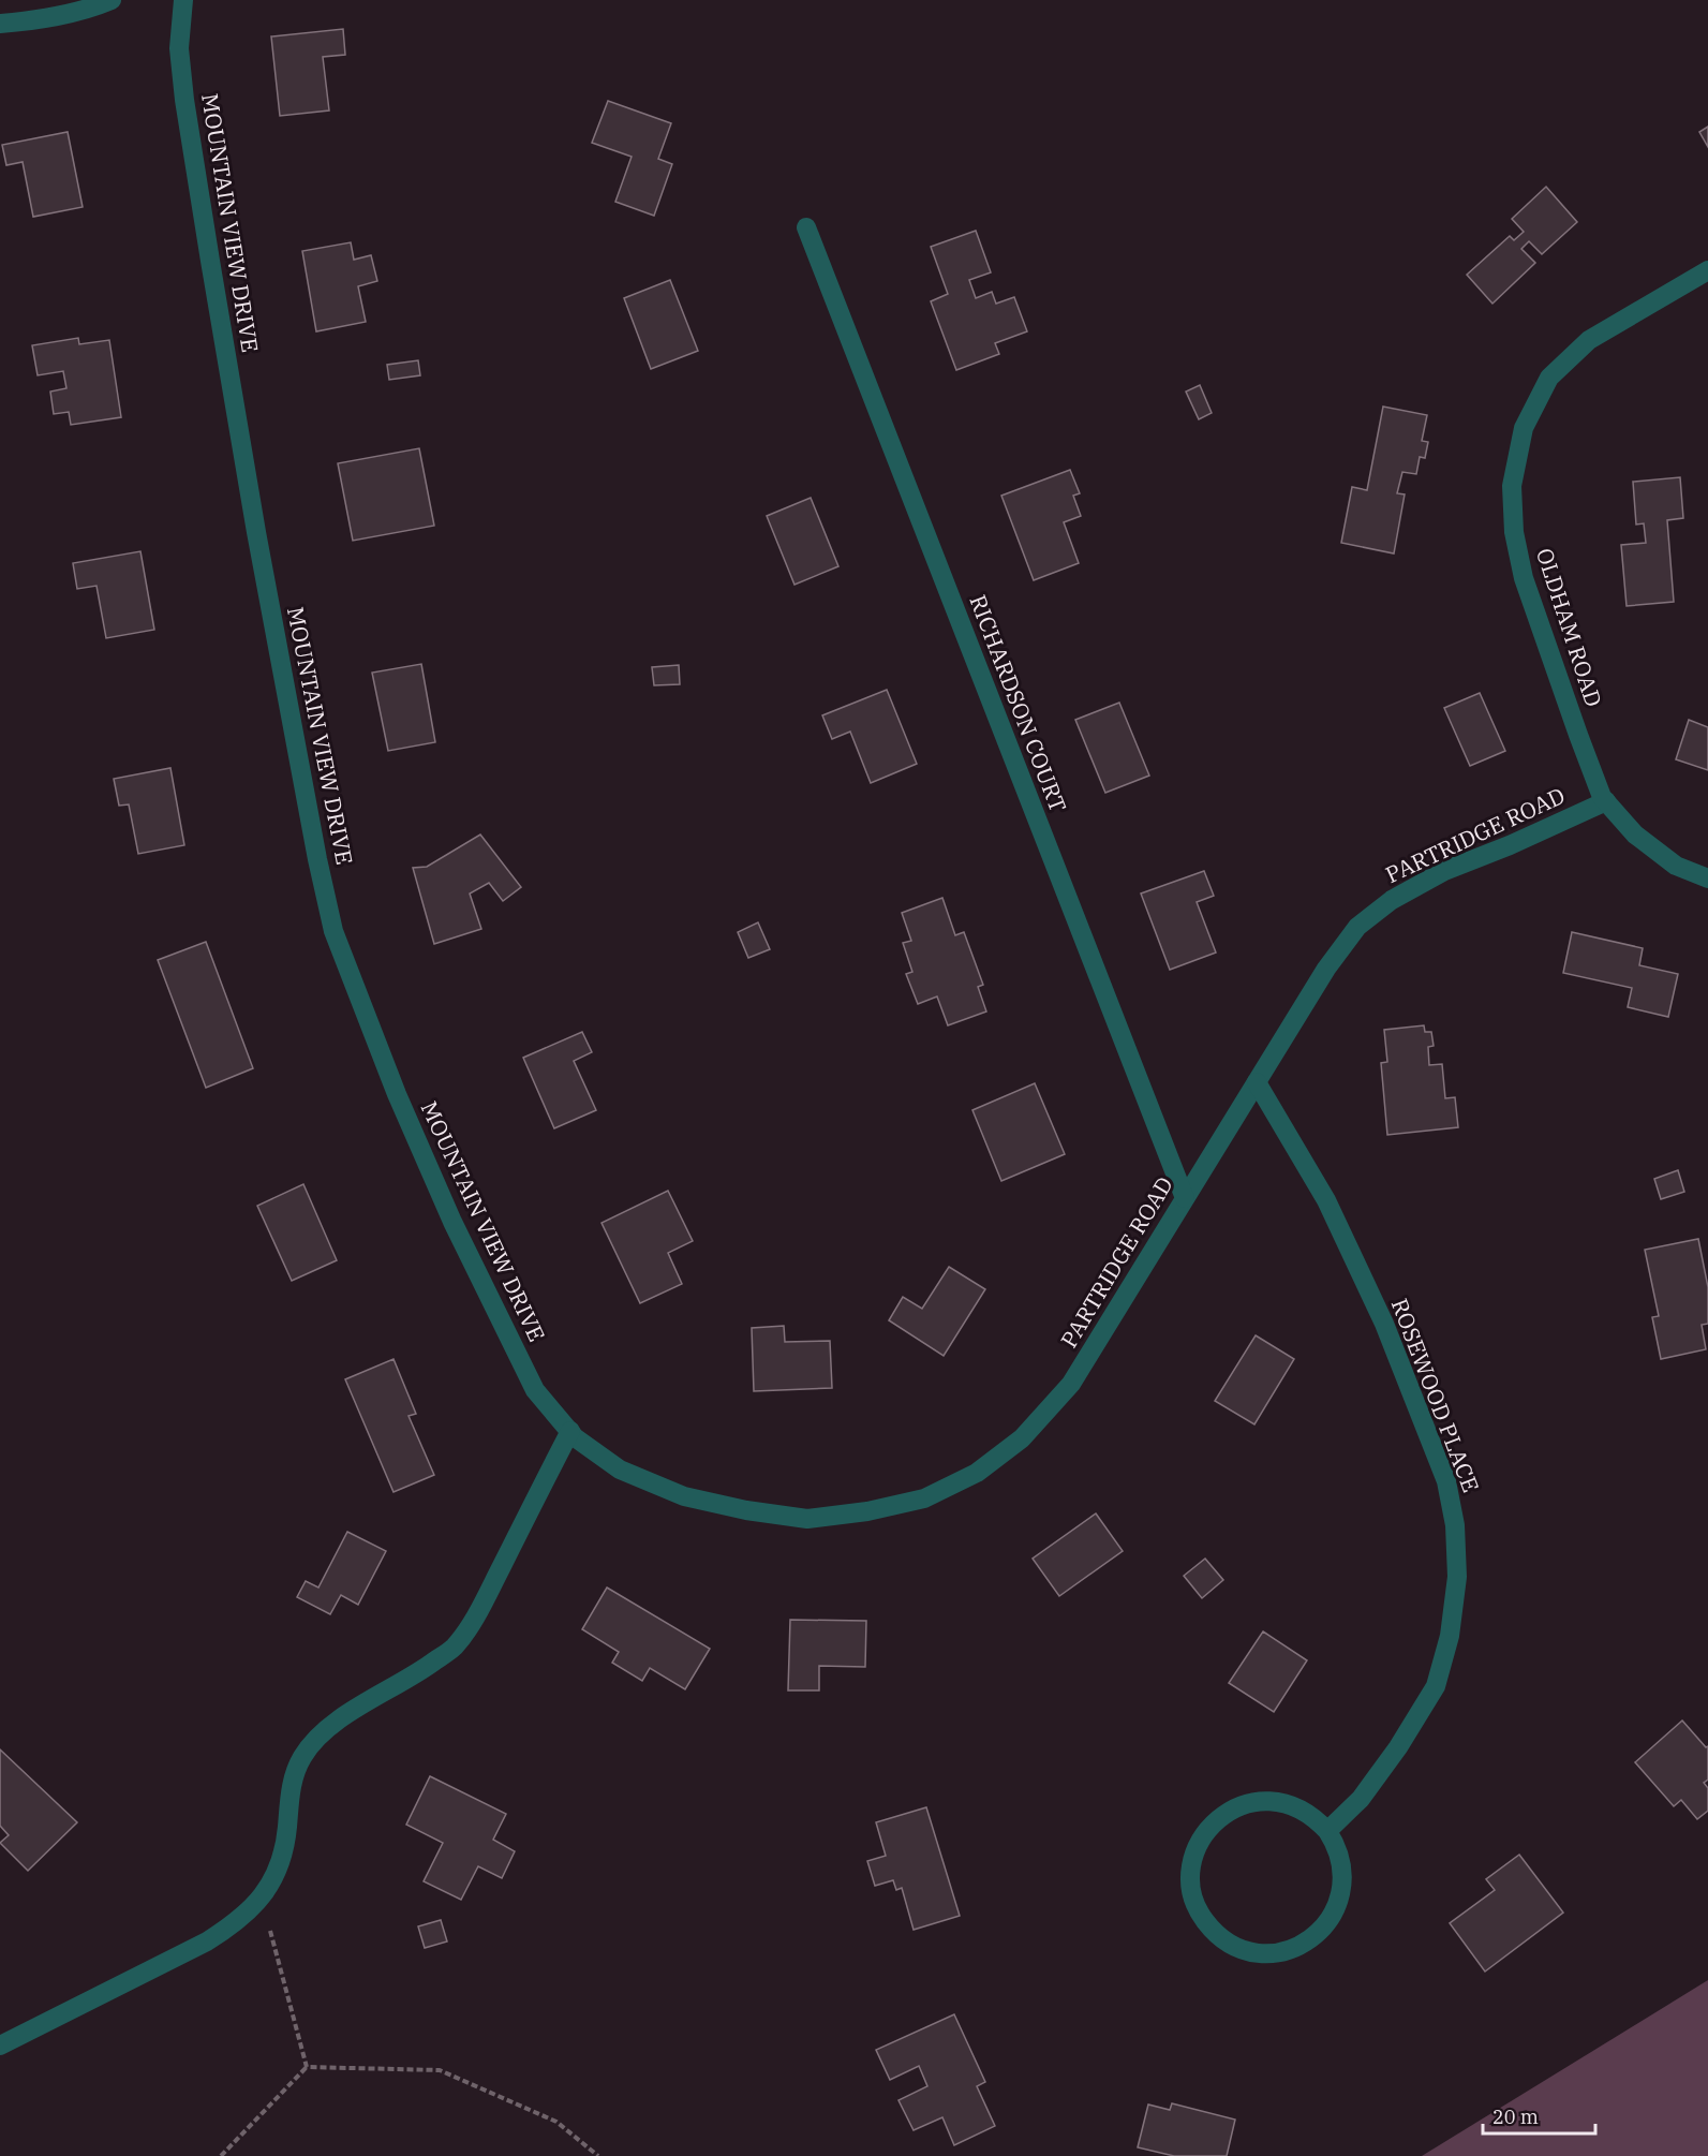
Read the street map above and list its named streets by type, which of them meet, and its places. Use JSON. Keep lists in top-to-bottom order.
{
  "streets": {
    "street": [
      "MOUNTAIN VIEW DRIVE",
      "OLDHAM ROAD",
      "RICHARDSON COURT",
      "PARTRIDGE ROAD",
      "ROSEWOOD PLACE"
    ]
  },
  "crossings": [
    ["MOUNTAIN VIEW DRIVE", "PARTRIDGE ROAD"],
    ["OLDHAM ROAD", "PARTRIDGE ROAD"],
    ["RICHARDSON COURT", "PARTRIDGE ROAD"],
    ["PARTRIDGE ROAD", "ROSEWOOD PLACE"]
  ],
  "scale_bar": "20 m"
}
